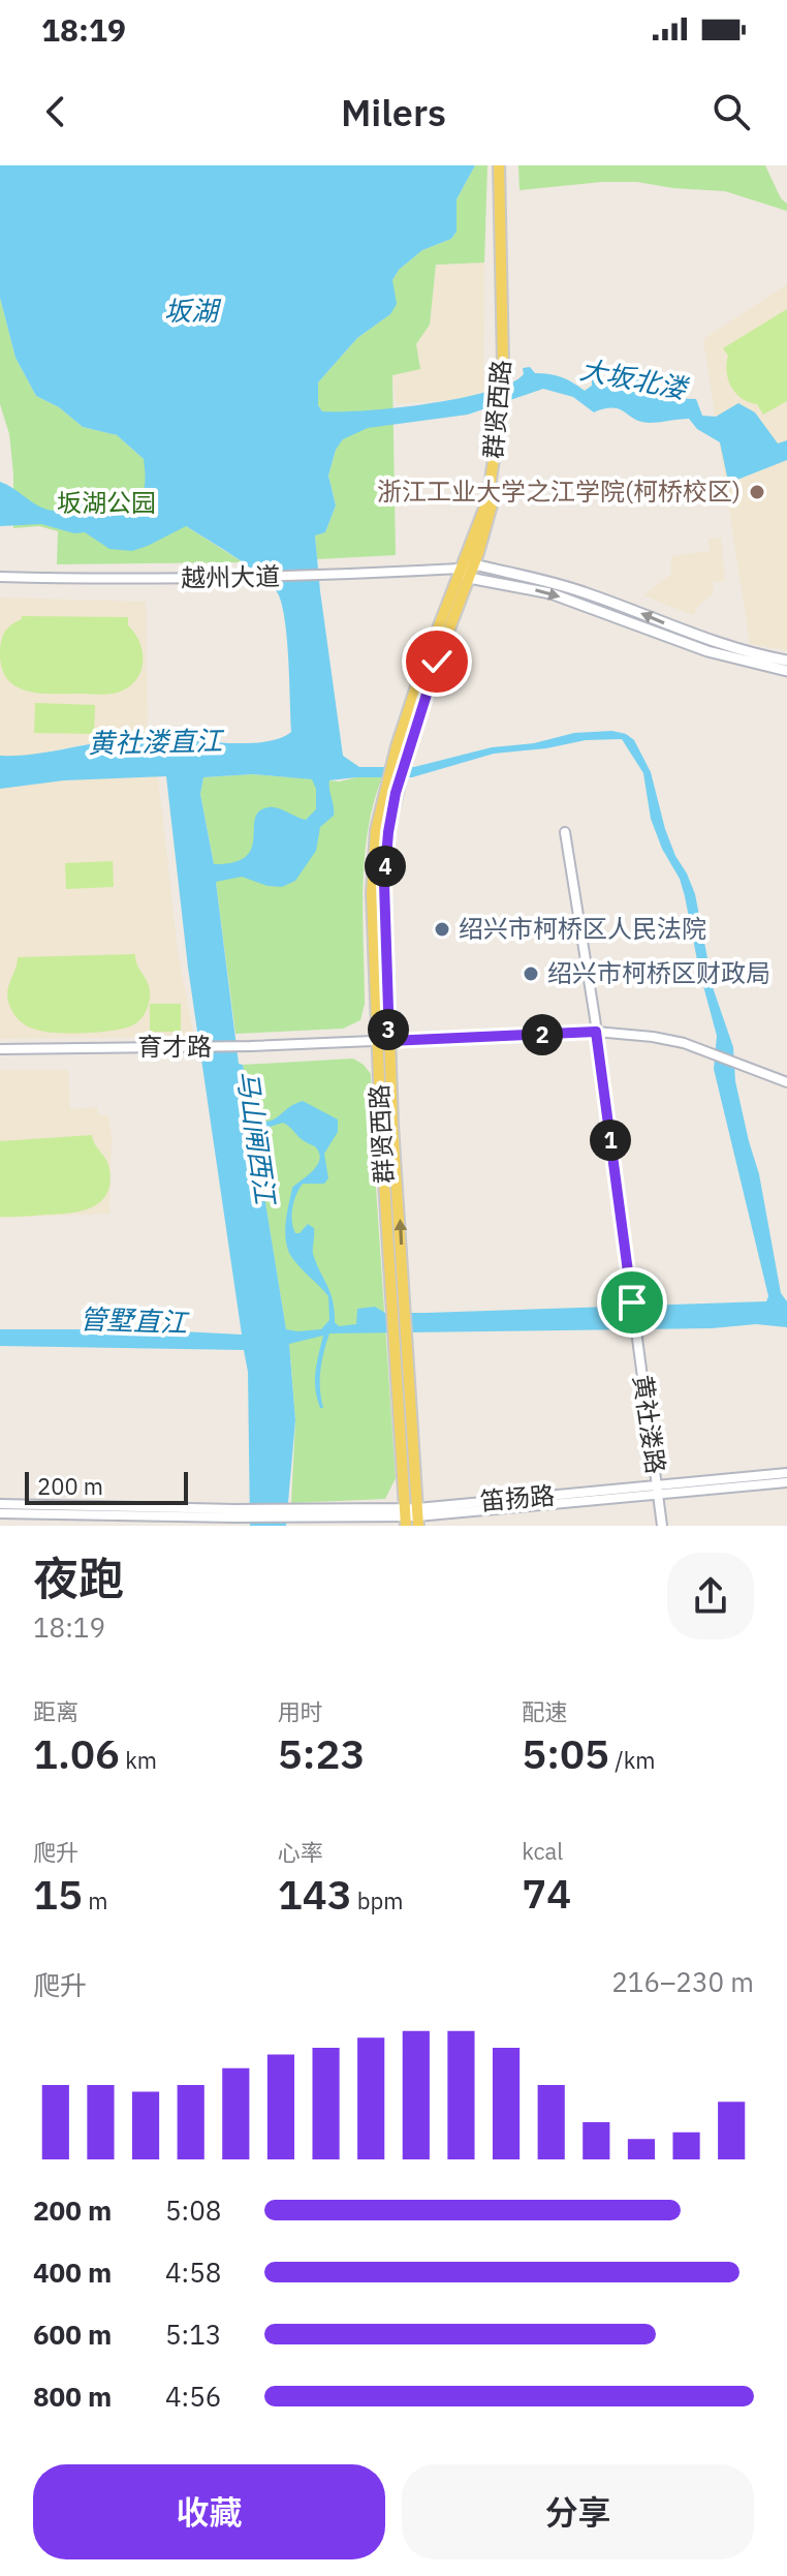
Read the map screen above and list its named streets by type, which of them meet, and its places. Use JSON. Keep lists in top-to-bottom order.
{
  "streets": {
    "main road": ["群贤西路", "越州大道"],
    "street": ["育才路", "黄社溇路", "笛扬路"]
  },
  "crossings": [
    ["群贤西路", "越州大道"],
    ["群贤西路", "育才路"],
    ["群贤西路", "笛扬路"],
    ["育才路", "黄社溇路"],
    ["黄社溇路", "笛扬路"]
  ],
  "water": [
    "坂湖",
    "大坂北溇",
    "黄社溇直江",
    "马山闸西江",
    "管墅直江"
  ],
  "parks": ["坂湖公园"],
  "places": ["浙江工业大学之江学院(柯桥校区)", "绍兴市柯桥区人民法院", "绍兴市柯桥区财政局"],
  "scale_bar": "200 m",
  "page": {
    "status": "18:19",
    "header": "Milers",
    "pins": [
      "4",
      "3",
      "2",
      "1"
    ],
    "scale": "200 m",
    "heading": ["夜跑", "18:19"],
    "stats": [
      ["距离", "1.06 km"],
      ["用时", "5:23"],
      ["配速", "5:05 /km"],
      ["爬升", "15 m"],
      ["心率", "143 bpm"],
      ["kcal", "74"]
    ],
    "chart": ["爬升", "216–230 m"],
    "list": [
      {
        "name": "200 m",
        "note": "5:08"
      },
      {
        "name": "400 m",
        "note": "4:58"
      },
      {
        "name": "600 m",
        "note": "5:13"
      },
      {
        "name": "800 m",
        "note": "4:56"
      }
    ],
    "buttons": ["收藏", "分享"]
  }
}
